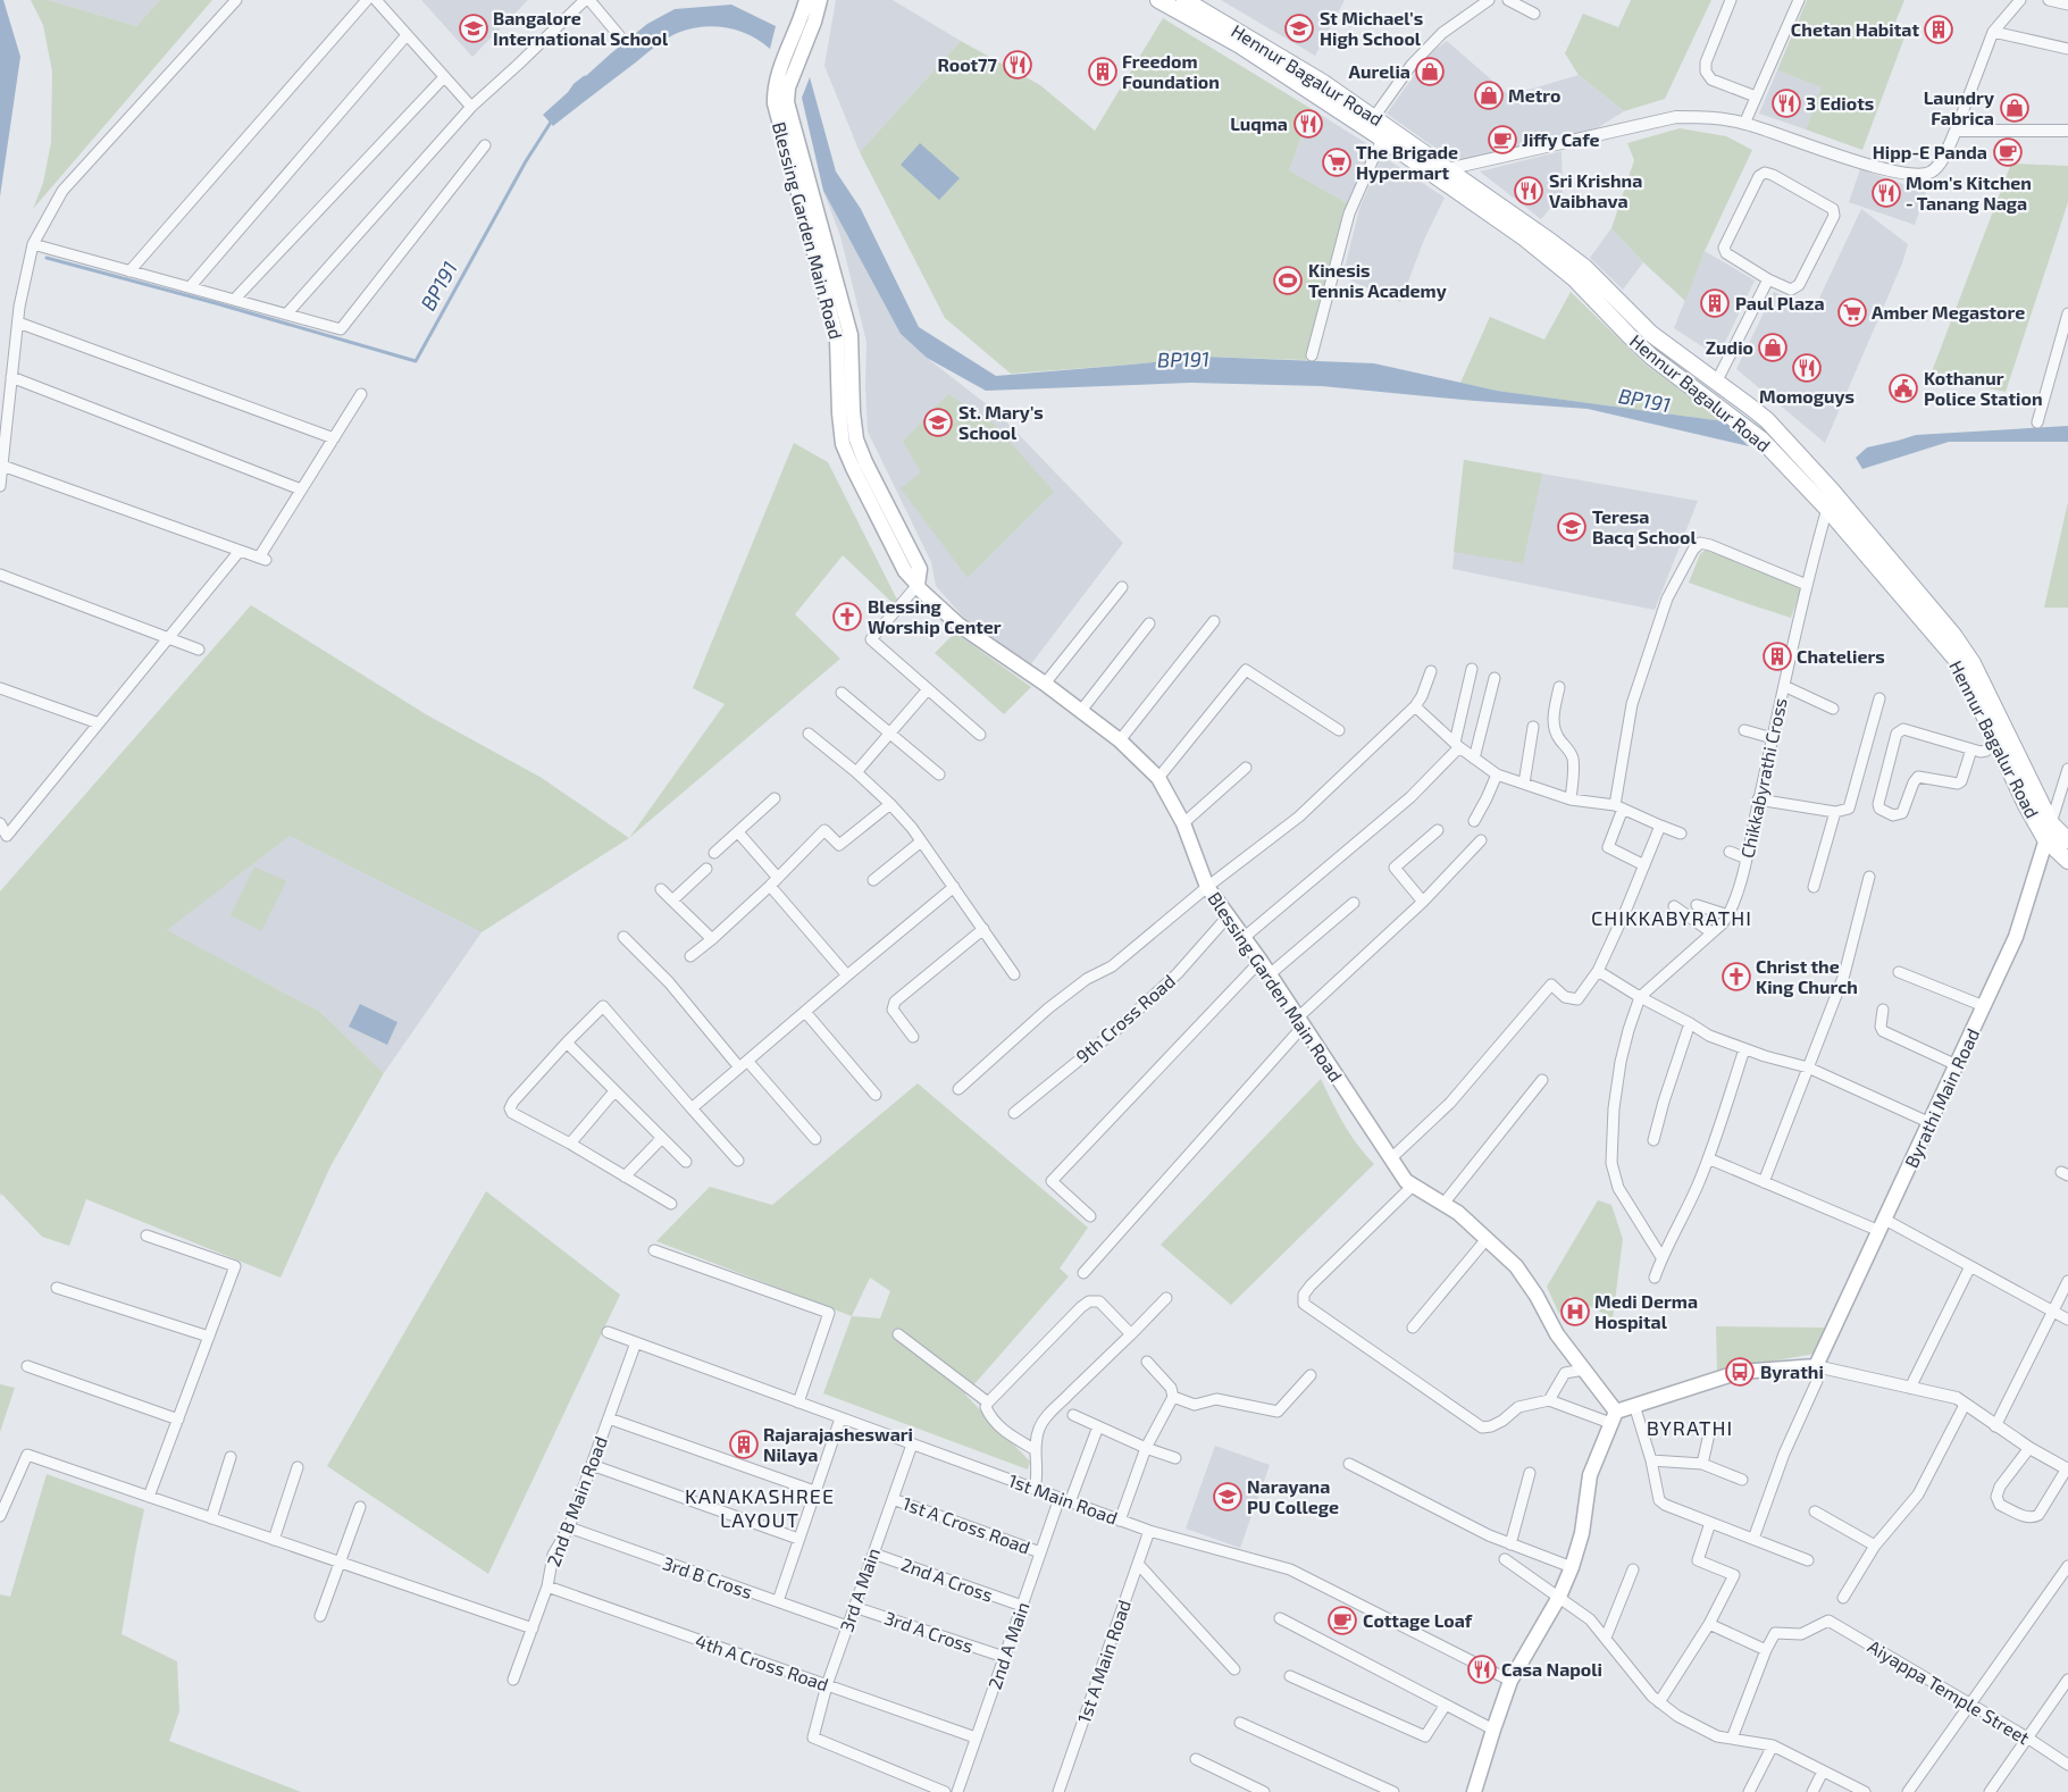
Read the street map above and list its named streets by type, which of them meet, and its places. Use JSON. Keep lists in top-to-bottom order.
{
  "streets": {
    "main road": ["Hennur Bagalur Road", "Blessing Garden Main Road", "Byrathi Main Road"],
    "street": [
      "Chikkabyrathi Cross",
      "9th Cross Road",
      "1st Main Road",
      "2nd B Main Road",
      "1st A Cross Road",
      "3rd B Cross",
      "2nd A Cross",
      "3rd A Main",
      "3rd A Cross",
      "2nd A Main",
      "1st A Main Road",
      "4th A Cross Road",
      "Aiyappa Temple Street"
    ]
  },
  "crossings": [
    ["Hennur Bagalur Road", "Chikkabyrathi Cross"],
    ["Hennur Bagalur Road", "Byrathi Main Road"],
    ["Blessing Garden Main Road", "9th Cross Road"],
    ["1st Main Road", "2nd B Main Road"],
    ["1st Main Road", "3rd A Main"],
    ["1st Main Road", "2nd A Main"],
    ["1st Main Road", "1st A Main Road"],
    ["2nd B Main Road", "3rd B Cross"],
    ["2nd B Main Road", "4th A Cross Road"],
    ["1st A Cross Road", "3rd A Main"],
    ["1st A Cross Road", "2nd A Main"],
    ["3rd B Cross", "3rd A Main"],
    ["2nd A Cross", "3rd A Main"],
    ["2nd A Cross", "2nd A Main"],
    ["3rd A Main", "3rd A Cross"],
    ["3rd A Main", "4th A Cross Road"],
    ["3rd A Cross", "2nd A Main"],
    ["2nd A Main", "4th A Cross Road"]
  ],
  "districts": ["CHIKKABYRATHI", "BYRATHI", "KANAKASHREE LAYOUT"],
  "water": ["BP191"],
  "places": {
    "school or university": [
      "Bangalore International School",
      "St Michael's High School",
      "St. Mary's School",
      "Teresa Bacq School",
      "Narayana PU College"
    ],
    "building": [
      "Chetan Habitat",
      "Freedom Foundation",
      "Paul Plaza",
      "Chateliers",
      "Rajarajasheswari Nilaya"
    ],
    "restaurant": [
      "Root77",
      "3 Ediots",
      "Luqma",
      "Sri Krishna Vaibhava",
      "Mom's Kitchen - Tanang Naga",
      "Momoguys",
      "Casa Napoli"
    ],
    "shop": [
      "Aurelia",
      "Metro",
      "Laundry Fabrica",
      "Zudio"
    ],
    "cafe": ["Jiffy Cafe", "Hipp-E Panda", "Cottage Loaf"],
    "supermarket": ["The Brigade Hypermart", "Amber Megastore"],
    "sports": ["Kinesis Tennis Academy"],
    "public building": ["Kothanur Police Station"],
    "church": ["Blessing Worship Center", "Christ the King Church"],
    "hospital": ["Medi Derma Hospital"],
    "bus stop": ["Byrathi"]
  }
}
